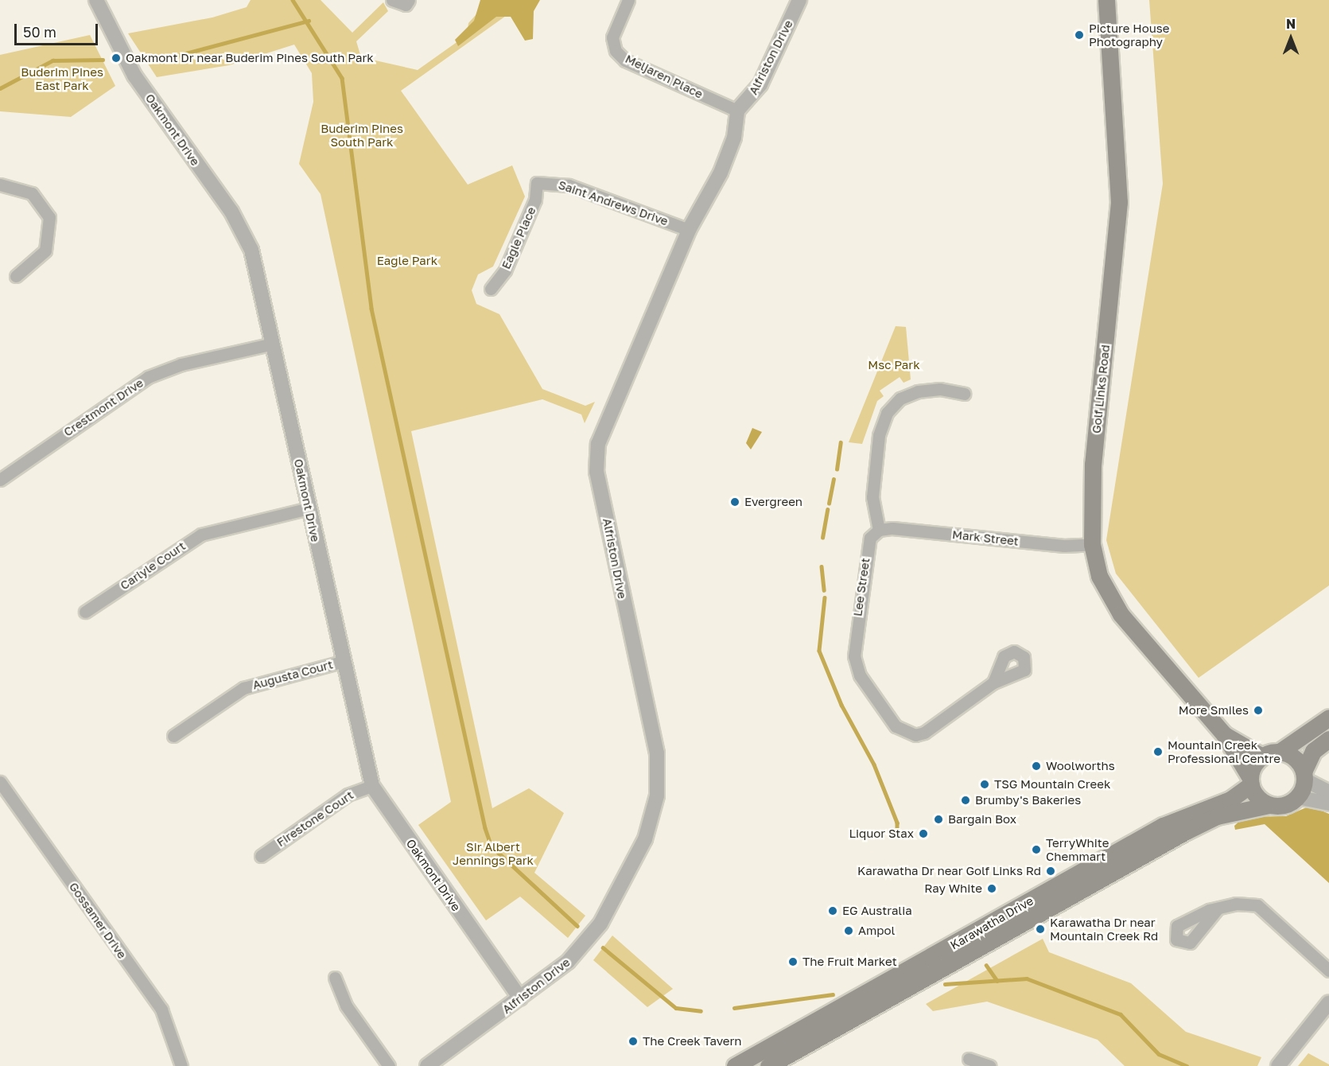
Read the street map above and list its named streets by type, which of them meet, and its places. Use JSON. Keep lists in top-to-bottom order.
{
  "streets": {
    "main road": ["Golf Links Road", "Karawatha Drive"],
    "street": [
      "Alfriston Drive",
      "Meljaren Place",
      "Oakmont Drive",
      "Saint Andrews Drive",
      "Eagle Place",
      "Crestmont Drive",
      "Mark Street",
      "Carlyle Court",
      "Lee Street",
      "Augusta Court",
      "Firestone Court",
      "Gossamer Drive"
    ]
  },
  "crossings": [
    ["Alfriston Drive", "Meljaren Place"],
    ["Alfriston Drive", "Oakmont Drive"],
    ["Alfriston Drive", "Saint Andrews Drive"],
    ["Oakmont Drive", "Crestmont Drive"],
    ["Oakmont Drive", "Carlyle Court"],
    ["Oakmont Drive", "Augusta Court"],
    ["Oakmont Drive", "Firestone Court"],
    ["Saint Andrews Drive", "Eagle Place"],
    ["Golf Links Road", "Mark Street"],
    ["Golf Links Road", "Karawatha Drive"],
    ["Mark Street", "Lee Street"]
  ],
  "parks": [
    "Buderim Pines East Park",
    "Buderim Pines South Park",
    "Eagle Park",
    "Msc Park",
    "Sir Albert Jennings Park"
  ],
  "places": [
    "Picture House Photography",
    "Oakmont Dr near Buderim Pines South Park",
    "Evergreen",
    "More Smiles",
    "Mountain Creek Professional Centre",
    "Woolworths",
    "TSG Mountain Creek",
    "Brumby's Bakeries",
    "Bargain Box",
    "Liquor Stax",
    "TerryWhite Chemmart",
    "Karawatha Dr near Golf Links Rd",
    "Ray White",
    "EG Australia",
    "Karawatha Dr near Mountain Creek Rd",
    "Ampol",
    "The Fruit Market",
    "The Creek Tavern"
  ],
  "scale_bar": "50 m",
  "north": "top"
}
